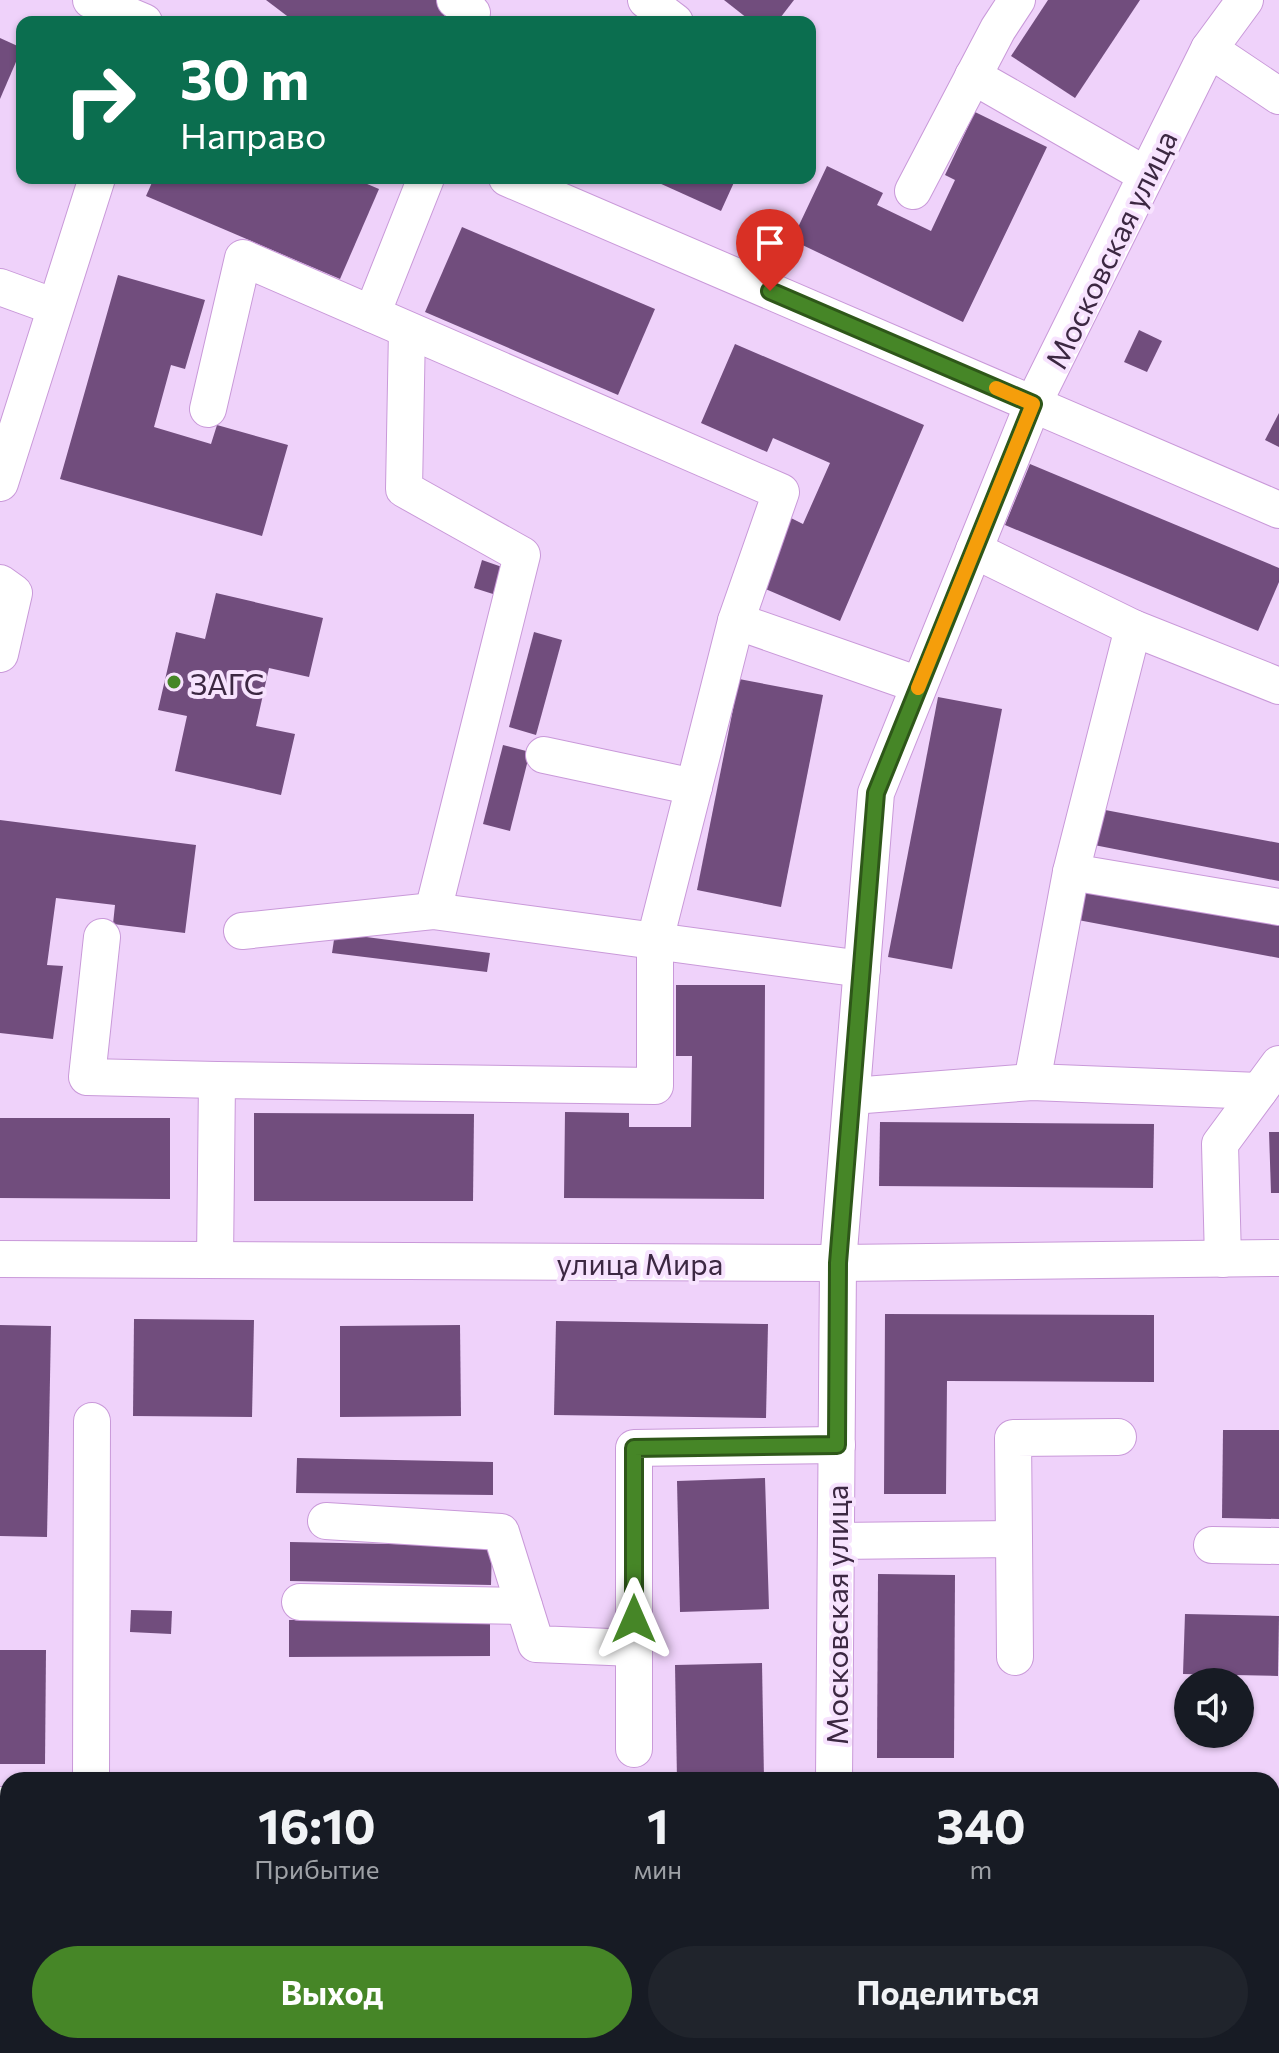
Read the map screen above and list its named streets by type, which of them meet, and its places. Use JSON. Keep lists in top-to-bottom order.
{
  "streets": {
    "street": ["Московская улица", "улица Мира"]
  },
  "crossings": [
    ["Московская улица", "улица Мира"]
  ],
  "places": ["ЗАГС"],
  "page": {
    "turn": ["30 m", "Направо"],
    "eta": [
      "16:10",
      "Прибытие",
      "1",
      "мин",
      "340",
      "m"
    ],
    "buttons": ["Выход", "Поделиться"]
  }
}
